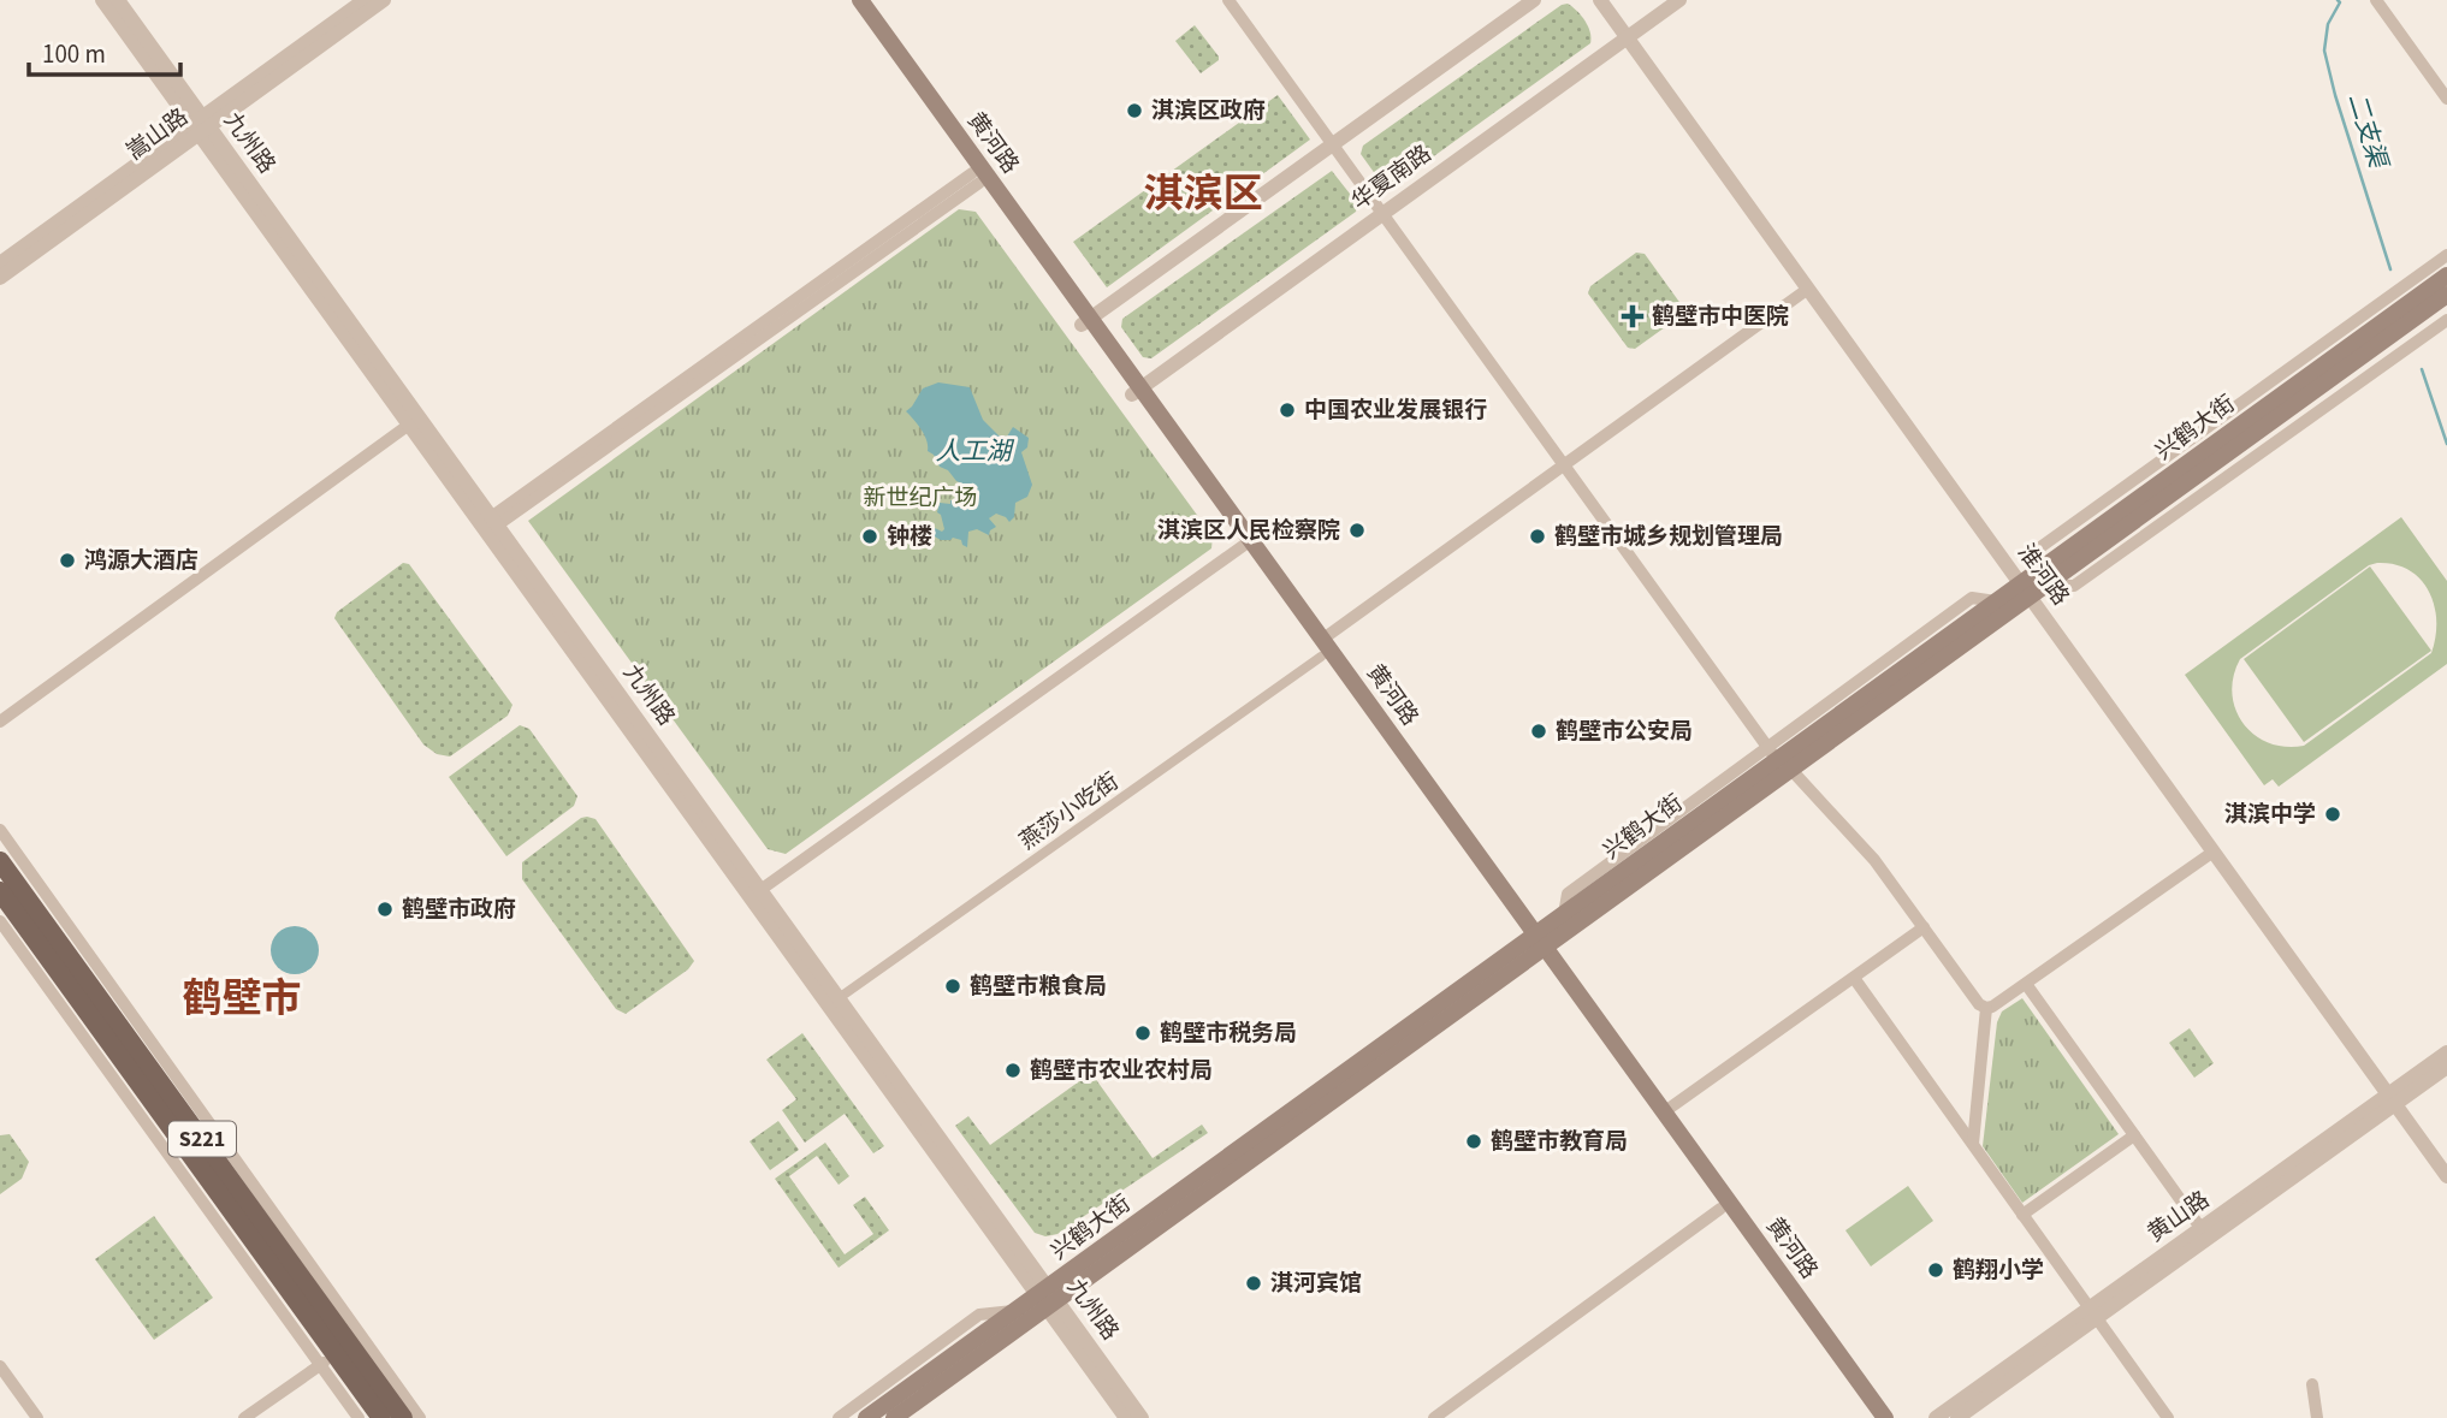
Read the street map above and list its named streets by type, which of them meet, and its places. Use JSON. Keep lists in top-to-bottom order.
{
  "streets": {
    "main road": ["黄河路", "兴鹤大街", "S221"],
    "street": [
      "嵩山路",
      "九州路",
      "华夏南路",
      "淮河路",
      "燕莎小吃街",
      "黄山路"
    ]
  },
  "crossings": [
    ["嵩山路", "九州路"],
    ["九州路", "兴鹤大街"],
    ["九州路", "燕莎小吃街"],
    ["黄河路", "华夏南路"],
    ["黄河路", "兴鹤大街"],
    ["黄河路", "燕莎小吃街"],
    ["华夏南路", "淮河路"],
    ["兴鹤大街", "淮河路"],
    ["淮河路", "黄山路"]
  ],
  "districts": ["淇滨区", "鹤壁市"],
  "water": ["二支渠", "人工湖"],
  "parks": ["新世纪广场"],
  "places": {
    "other": [
      "淇滨区政府",
      "中国农业发展银行",
      "淇滨区人民检察院",
      "钟楼",
      "鹤壁市城乡规划管理局",
      "鸿源大酒店",
      "鹤壁市公安局",
      "淇滨中学",
      "鹤壁市政府",
      "鹤壁市粮食局",
      "鹤壁市税务局",
      "鹤壁市农业农村局",
      "鹤壁市教育局",
      "鹤翔小学",
      "淇河宾馆"
    ],
    "health": ["鹤壁市中医院"]
  },
  "scale_bar": "100 m"
}
